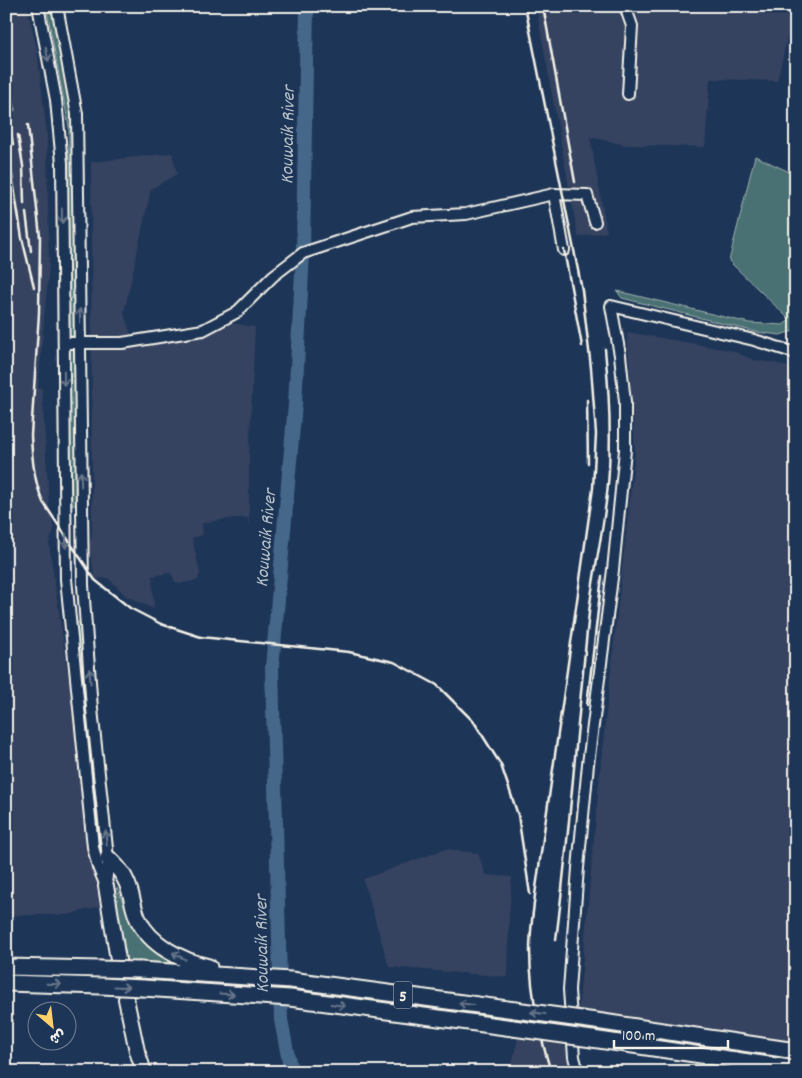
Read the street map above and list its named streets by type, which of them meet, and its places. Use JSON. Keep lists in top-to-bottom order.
{
  "streets": {
    "highway": ["5"]
  },
  "water": ["Kouwaik River"],
  "scale_bar": "100 m",
  "north": "bottom right"
}
